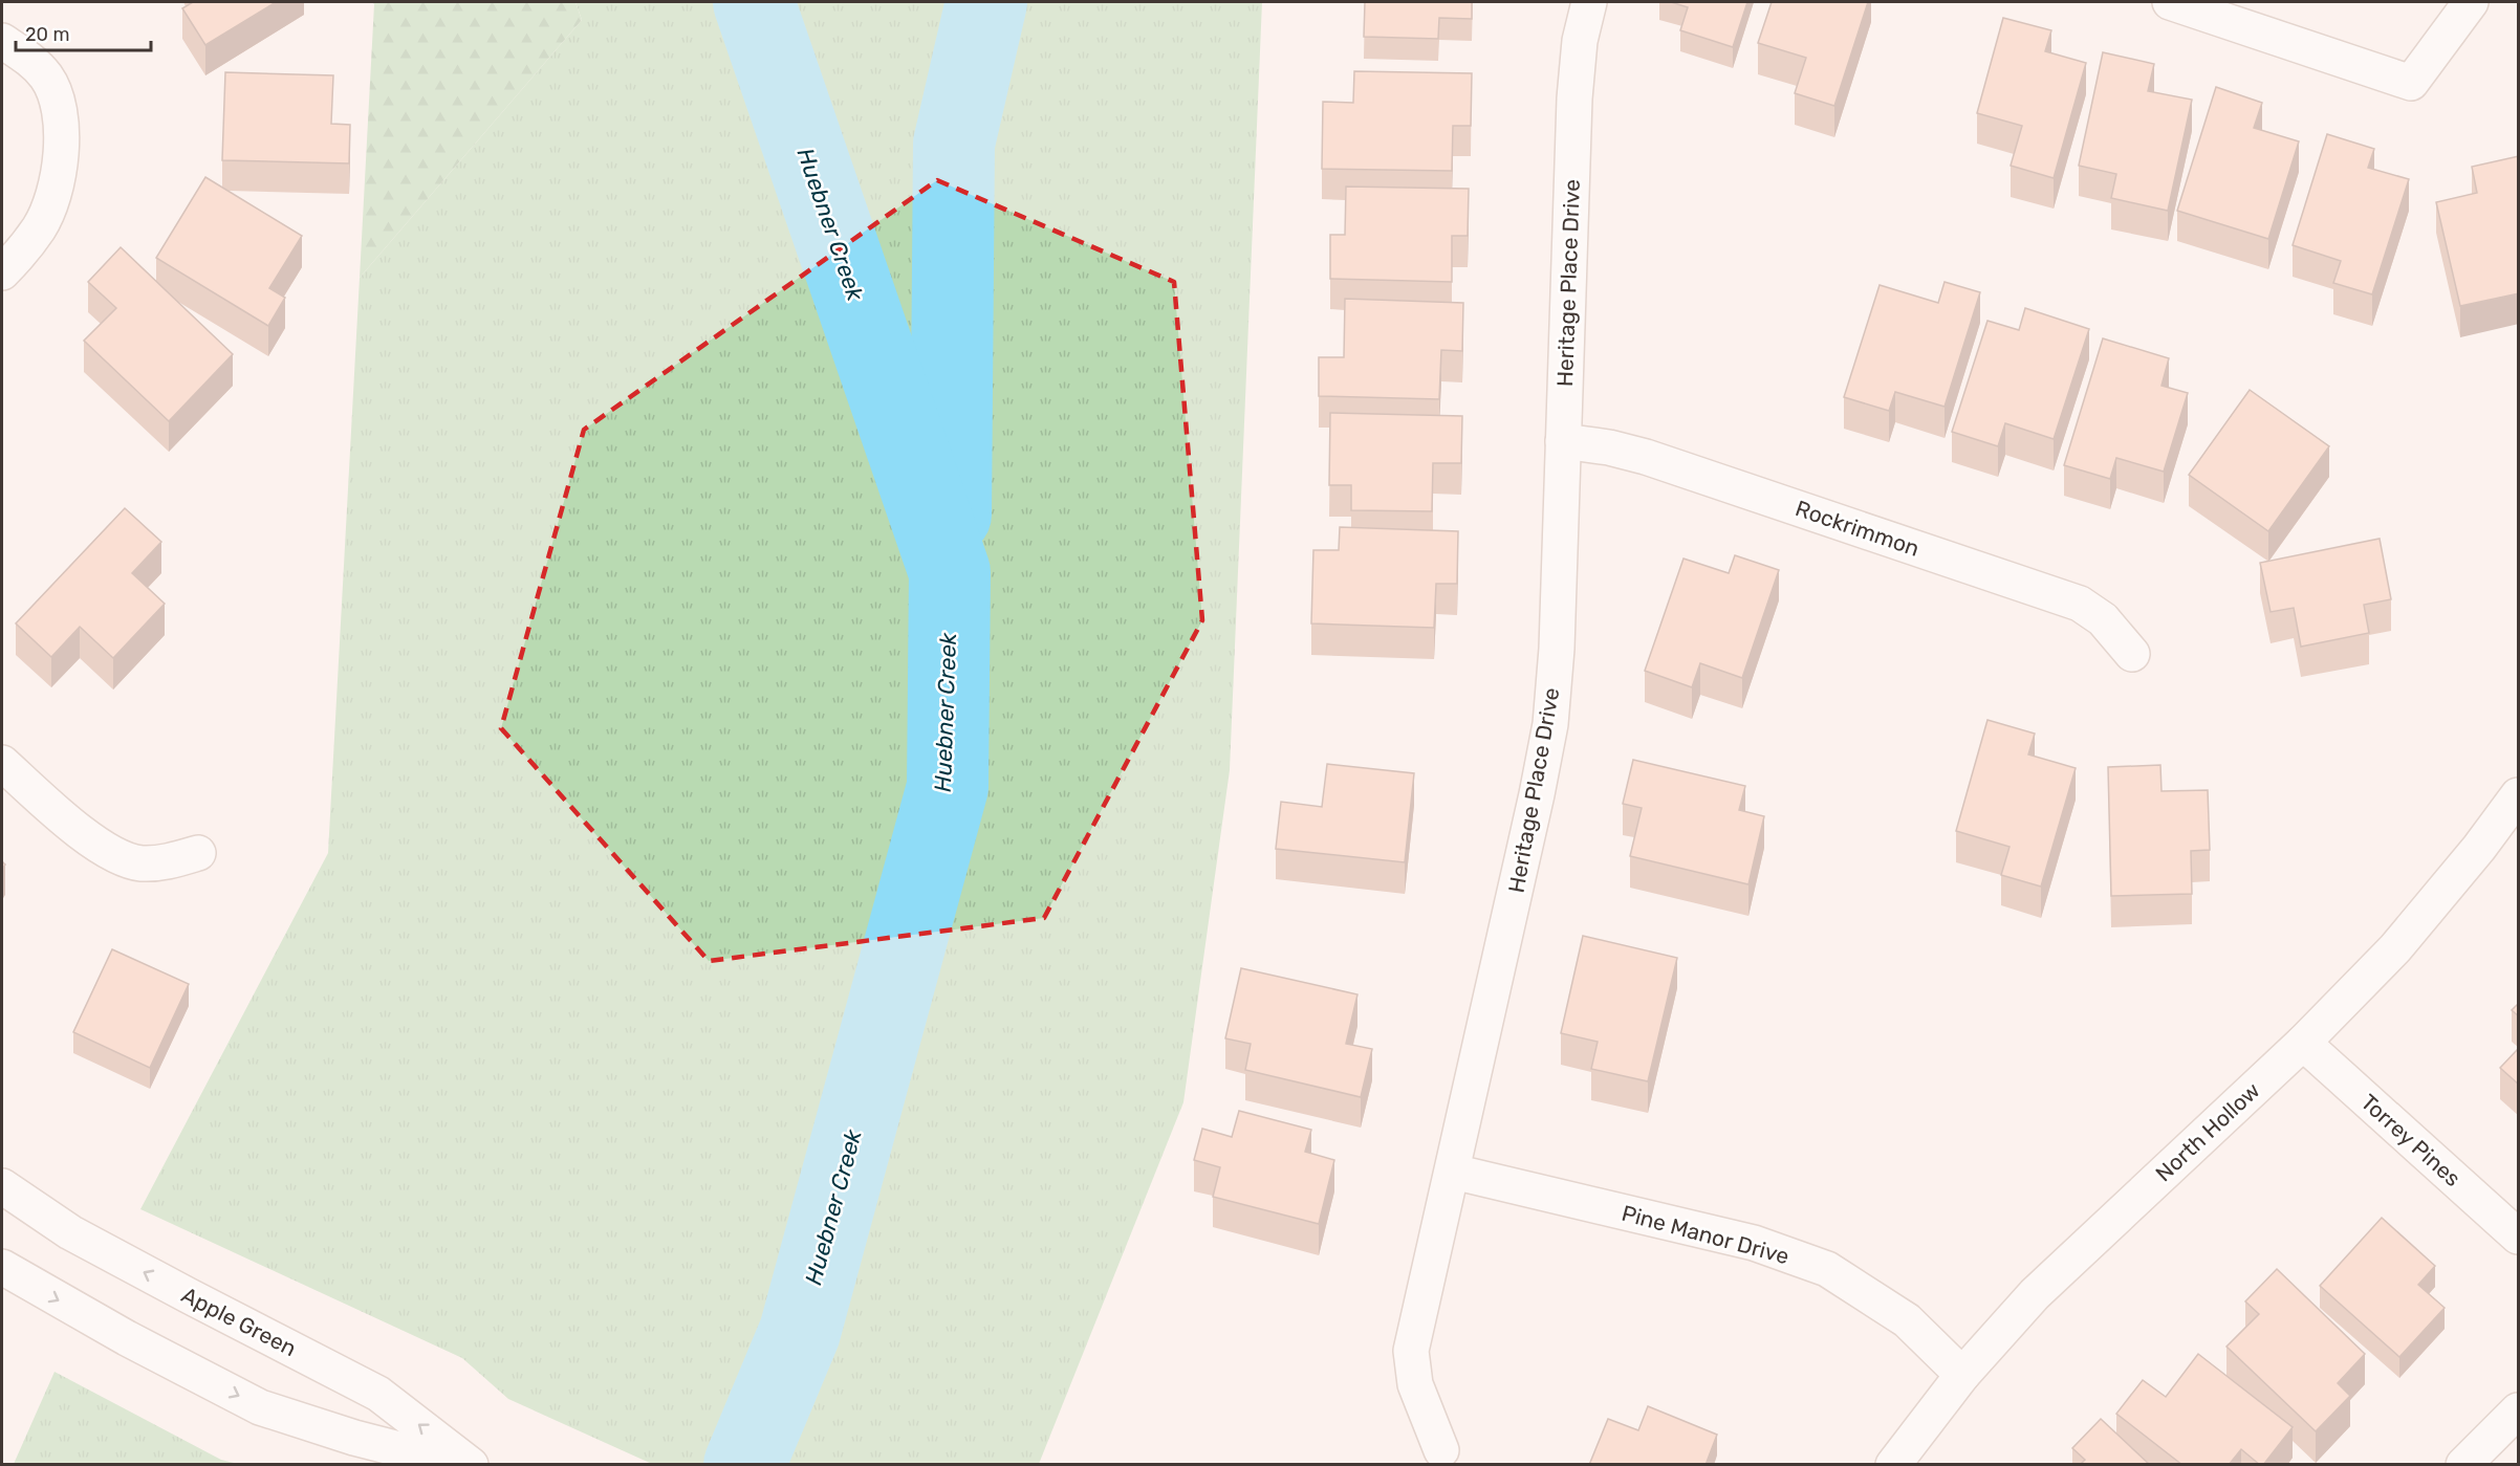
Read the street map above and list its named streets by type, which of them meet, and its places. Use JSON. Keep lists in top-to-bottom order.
{
  "streets": {
    "street": [
      "Heritage Place Drive",
      "Rockrimmon",
      "North Hollow",
      "Torrey Pines",
      "Pine Manor Drive",
      "Apple Green"
    ]
  },
  "crossings": [
    ["Heritage Place Drive", "Rockrimmon"],
    ["Heritage Place Drive", "Pine Manor Drive"],
    ["North Hollow", "Torrey Pines"],
    ["North Hollow", "Pine Manor Drive"]
  ],
  "water": ["Huebner Creek"],
  "scale_bar": "20 m"
}
